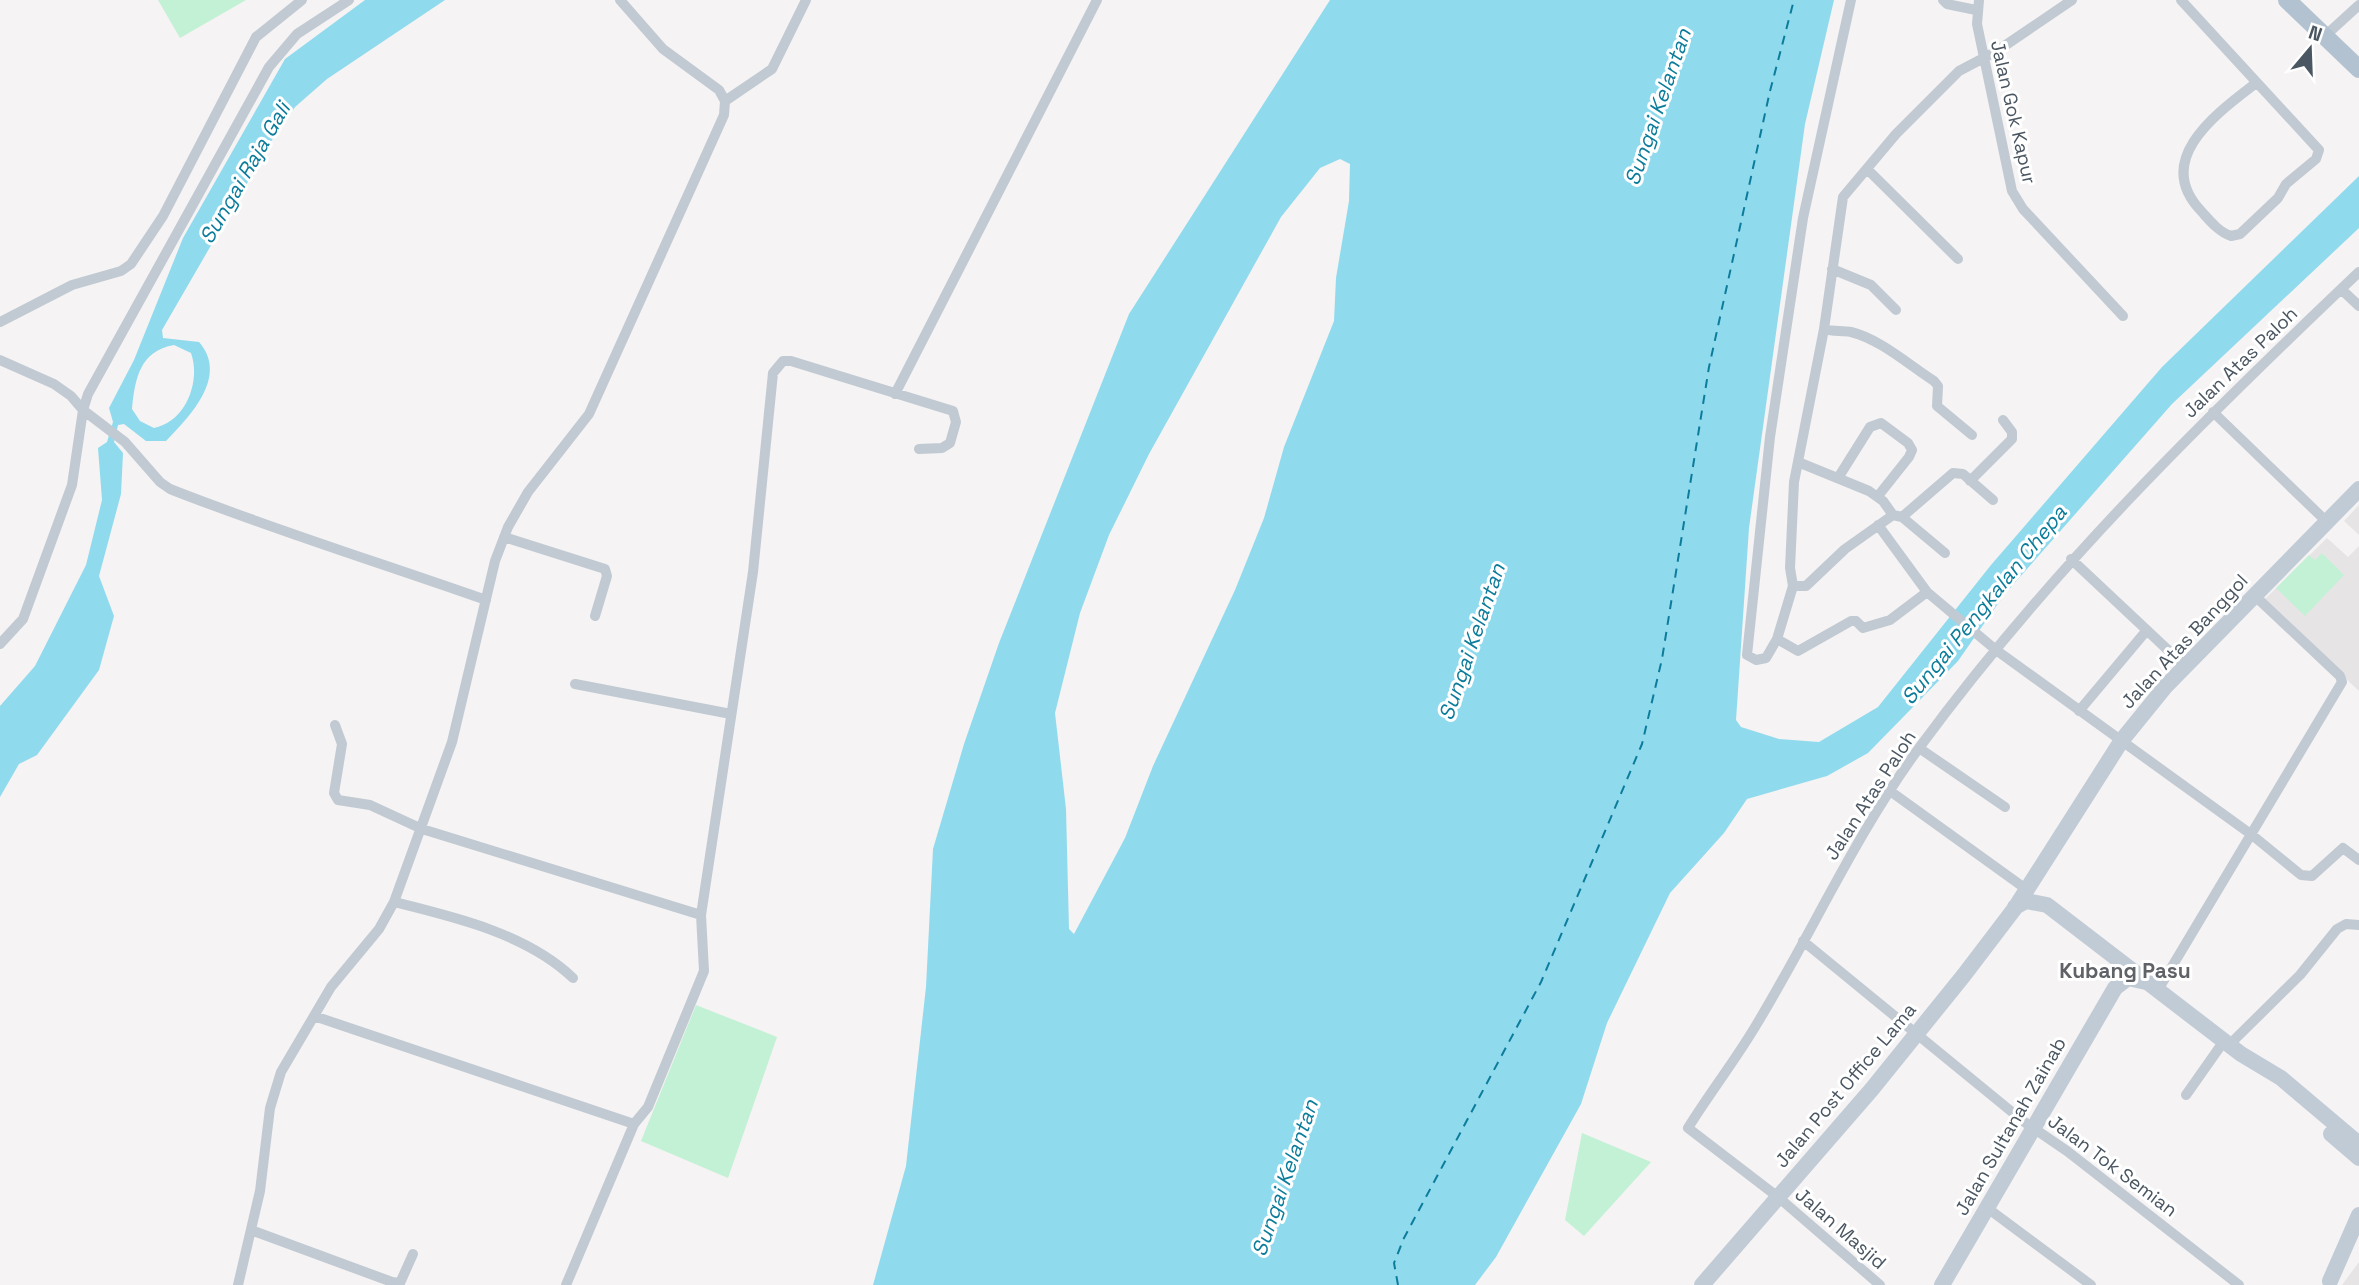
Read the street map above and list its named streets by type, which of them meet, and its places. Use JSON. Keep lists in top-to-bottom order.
{
  "streets": {
    "main road": ["Jalan Atas Banggol", "Jalan Post Office Lama", "Jalan Sultanah Zainab"],
    "street": [
      "Jalan Gok Kapur",
      "Jalan Atas Paloh",
      "Jalan Tok Semian",
      "Jalan Masjid"
    ]
  },
  "crossings": [
    ["Jalan Atas Paloh", "Jalan Tok Semian"],
    ["Jalan Atas Paloh", "Jalan Masjid"],
    ["Jalan Atas Banggol", "Jalan Post Office Lama"],
    ["Jalan Post Office Lama", "Jalan Tok Semian"],
    ["Jalan Post Office Lama", "Jalan Masjid"],
    ["Jalan Sultanah Zainab", "Jalan Tok Semian"]
  ],
  "districts": ["Kubang Pasu"],
  "water": ["Sungai Kelantan", "Sungai Raja Gali", "Sungai Pengkalan Chepa"],
  "north": "top"
}
